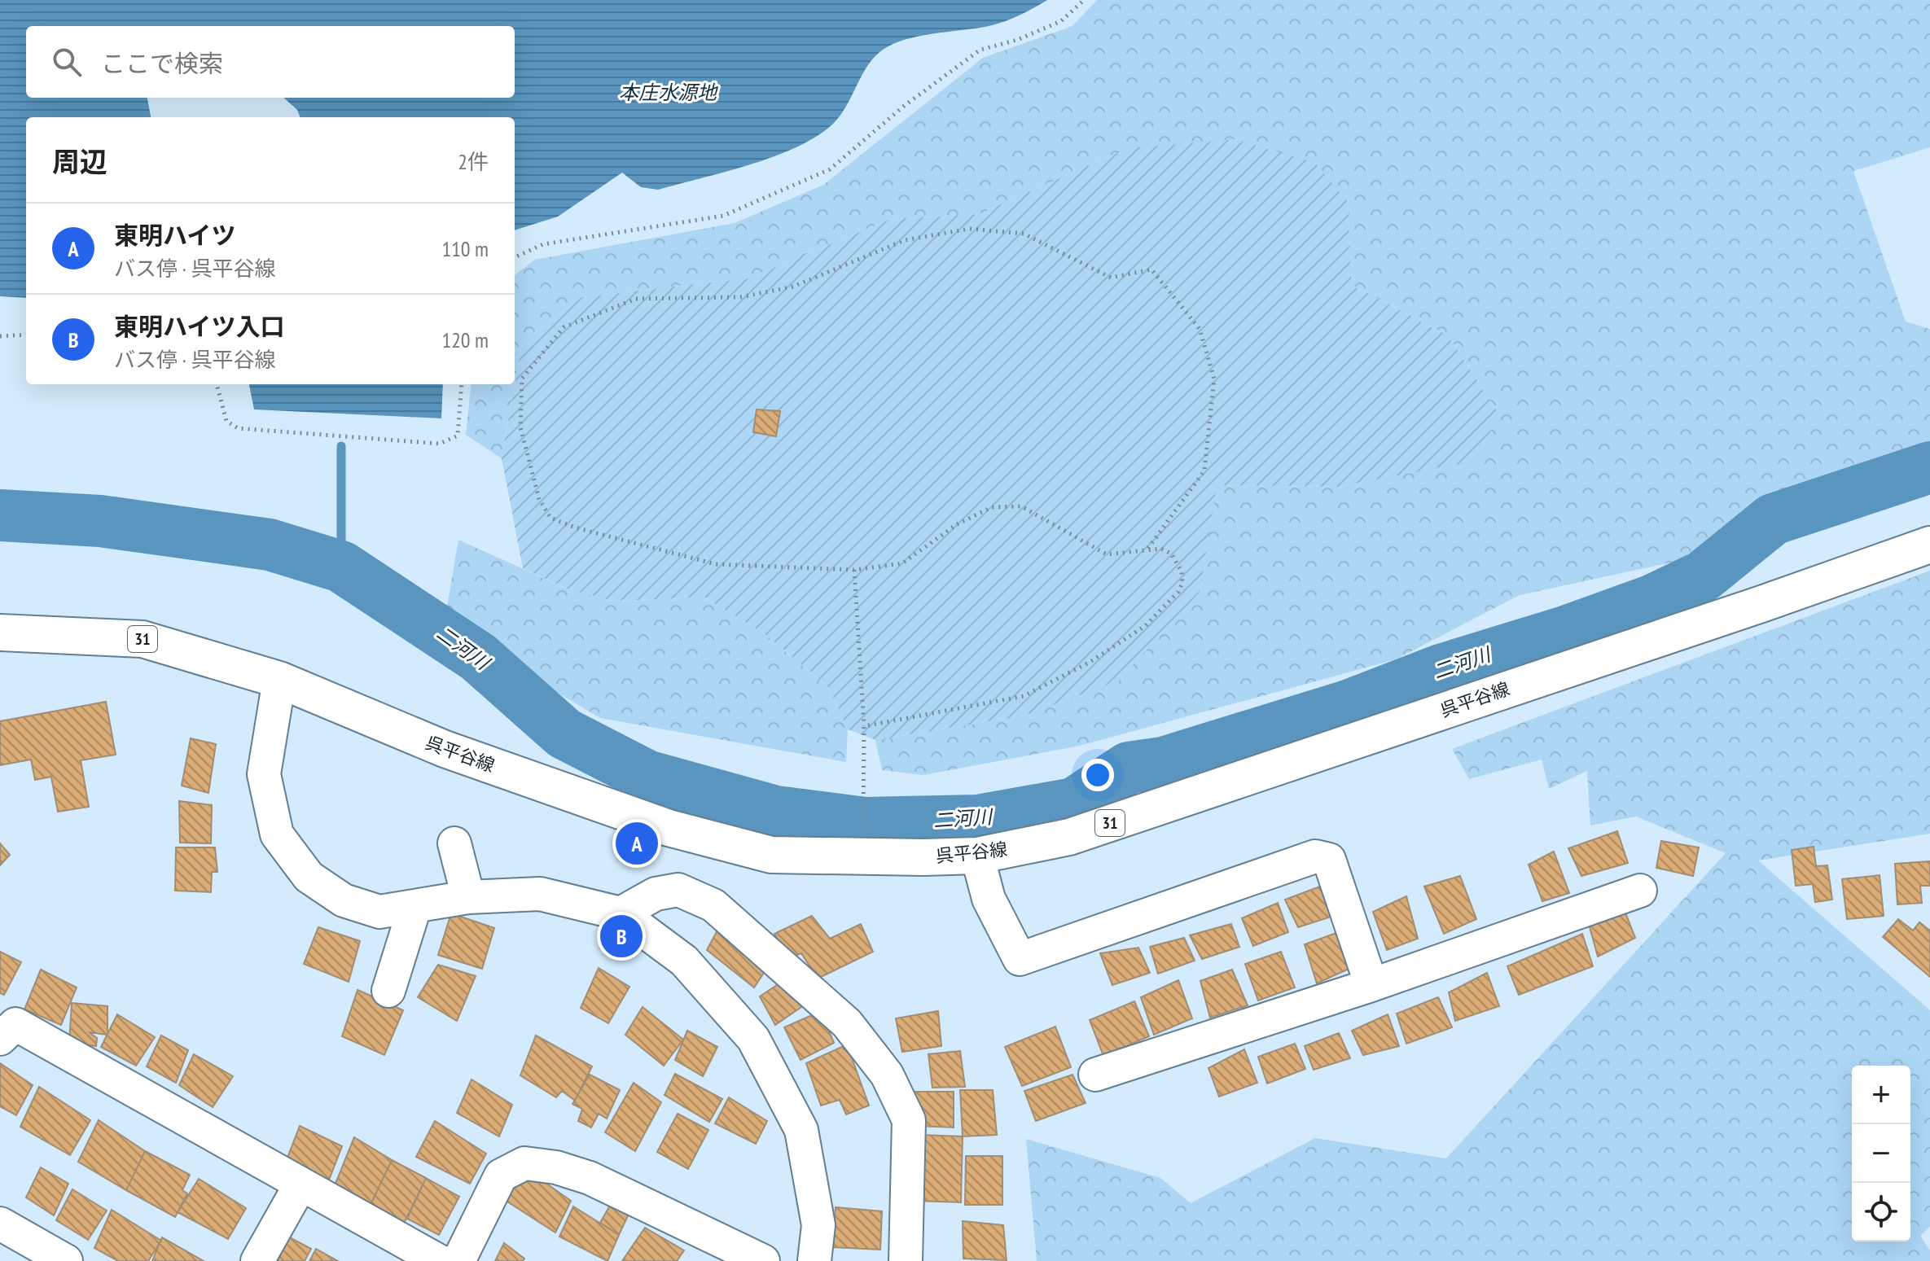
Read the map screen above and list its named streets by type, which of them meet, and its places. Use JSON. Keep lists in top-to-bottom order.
{
  "streets": {
    "main road": ["31", "呉平谷線"]
  },
  "water": ["本庄水源地", "二河川"],
  "page": {
    "search": "ここで検索",
    "heading": ["周辺", "2件"],
    "list": [
      {
        "mark": "A",
        "name": "東明ハイツ",
        "note": "バス停 · 呉平谷線",
        "value": "110 m"
      },
      {
        "mark": "B",
        "name": "東明ハイツ入口",
        "note": "バス停 · 呉平谷線",
        "value": "120 m"
      }
    ],
    "pins": ["A", "B"],
    "map_buttons": ["+", "−"]
  }
}
